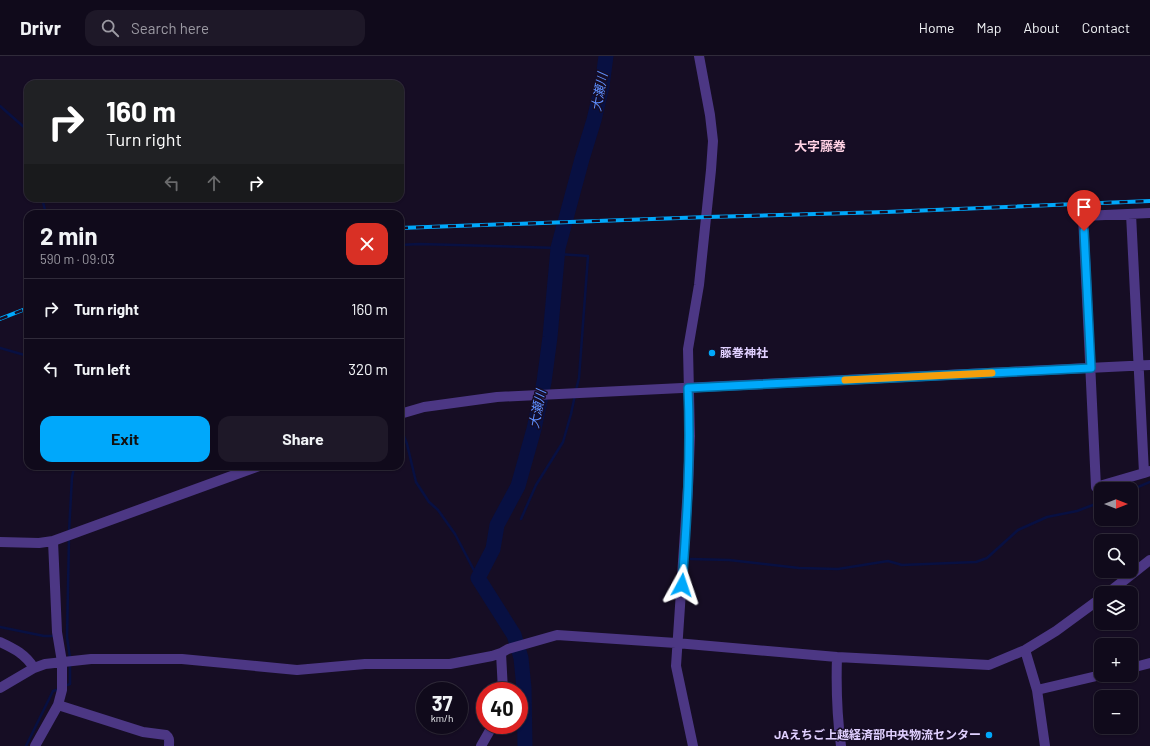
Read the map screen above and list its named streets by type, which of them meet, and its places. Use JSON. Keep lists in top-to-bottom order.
{
  "districts": ["大字藤巻"],
  "water": ["大瀬川"],
  "places": ["藤巻神社", "JAえちご上越経済部中央物流センター"],
  "north": "right",
  "page": {
    "header": "Drivr",
    "search": "Search here",
    "nav": [
      "Home",
      "Map",
      "About",
      "Contact"
    ],
    "turn": ["160 m", "Turn right"],
    "heading": ["2 min", "590 m · 09:03"],
    "list": [
      {
        "name": "Turn right",
        "value": "160 m"
      },
      {
        "name": "Turn left",
        "value": "320 m"
      }
    ],
    "buttons": ["Exit", "Share"],
    "map_buttons": ["+", "−"],
    "speed": "37 km/h",
    "limit": "40"
  }
}
